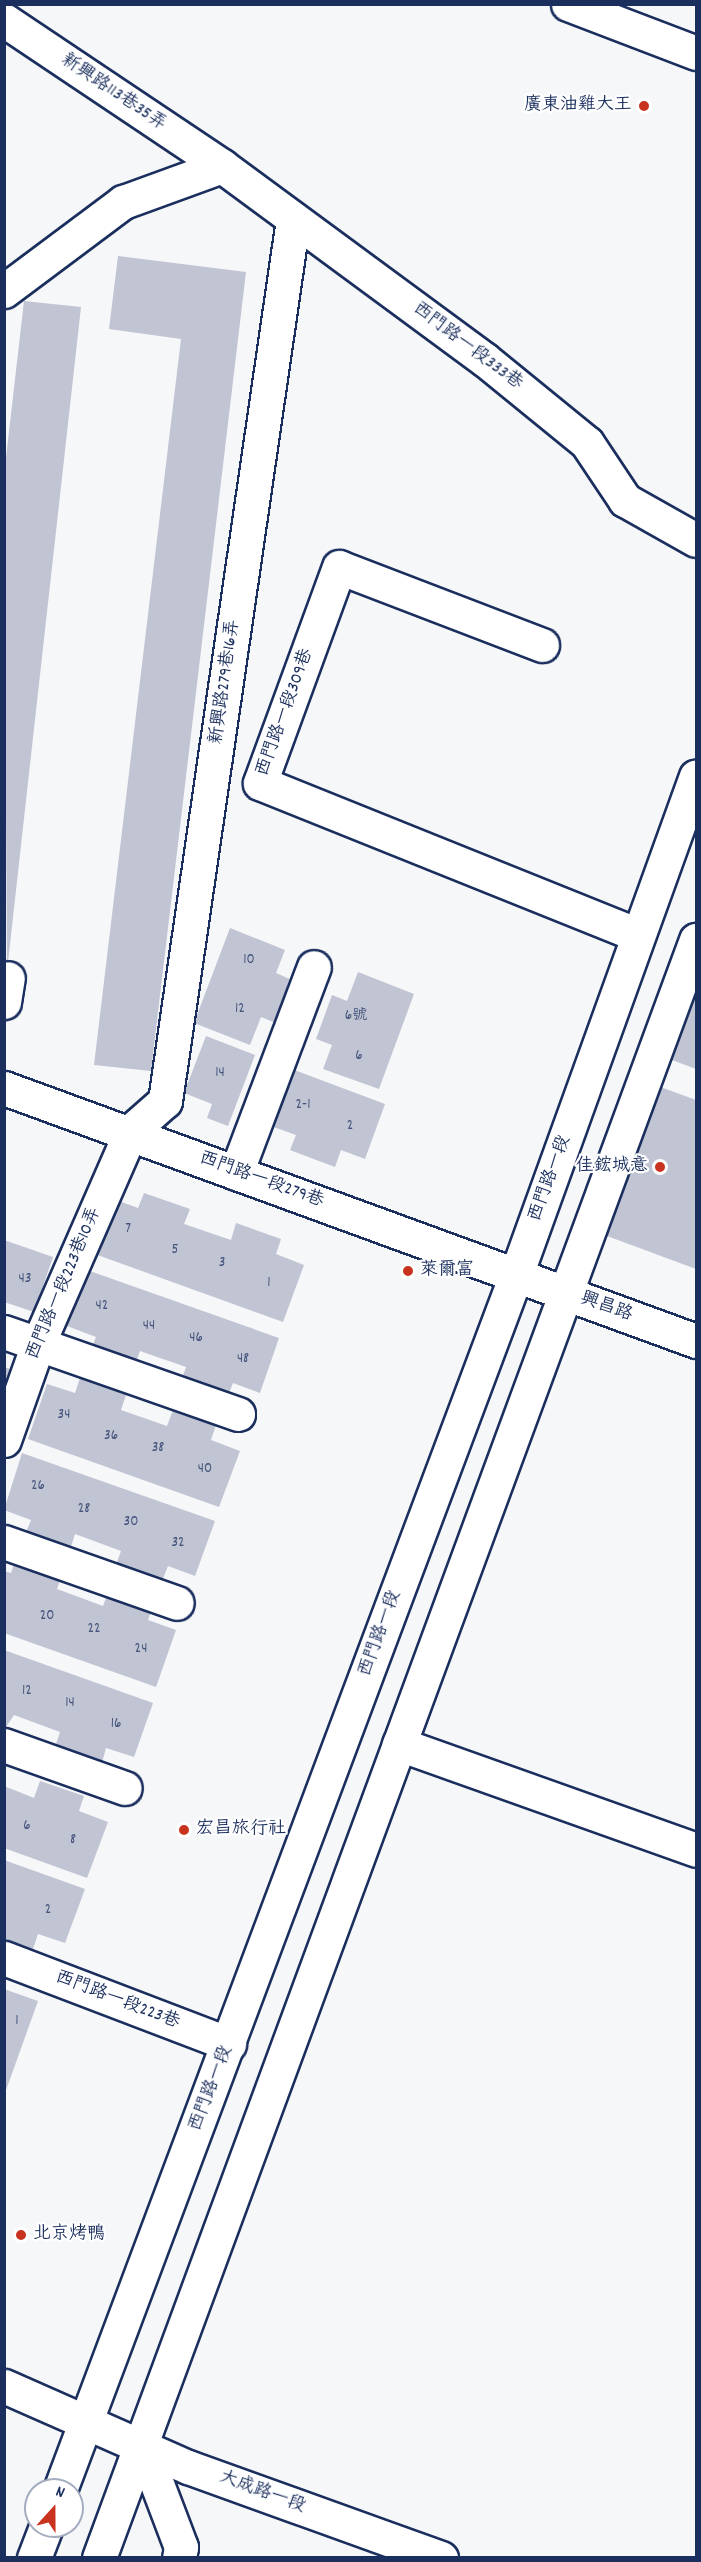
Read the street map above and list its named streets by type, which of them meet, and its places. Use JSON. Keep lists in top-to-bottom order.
{
  "streets": {
    "street": [
      "新興路113巷35弄",
      "西門路一段333巷",
      "新興路279巷16弄",
      "西門路一段309巷",
      "西門路一段",
      "西門路一段279巷",
      "西門路一段223巷10弄",
      "興昌路",
      "西門路一段223巷",
      "大成路一段"
    ]
  },
  "crossings": [
    ["新興路113巷35弄", "西門路一段333巷"],
    ["西門路一段333巷", "新興路279巷16弄"],
    ["新興路279巷16弄", "西門路一段279巷"],
    ["新興路279巷16弄", "西門路一段223巷10弄"],
    ["西門路一段309巷", "西門路一段"],
    ["西門路一段", "西門路一段279巷"],
    ["西門路一段", "興昌路"],
    ["西門路一段", "西門路一段223巷"],
    ["西門路一段", "大成路一段"],
    ["西門路一段279巷", "西門路一段223巷10弄"],
    ["西門路一段279巷", "興昌路"]
  ],
  "places": [
    "廣東油雞大王",
    "佳鋐城意",
    "萊爾富",
    "宏昌旅行社",
    "北京烤鴨"
  ],
  "house_numbers": [
    "10",
    "12",
    "6號",
    "6",
    "14",
    "2-1",
    "2",
    "7",
    "5",
    "3",
    "43",
    "1",
    "42",
    "44",
    "46",
    "48",
    "34",
    "36",
    "38",
    "40",
    "26",
    "28",
    "30",
    "32",
    "20",
    "22",
    "24",
    "12",
    "14",
    "16",
    "6",
    "8",
    "2",
    "1"
  ],
  "north": "top"
}
